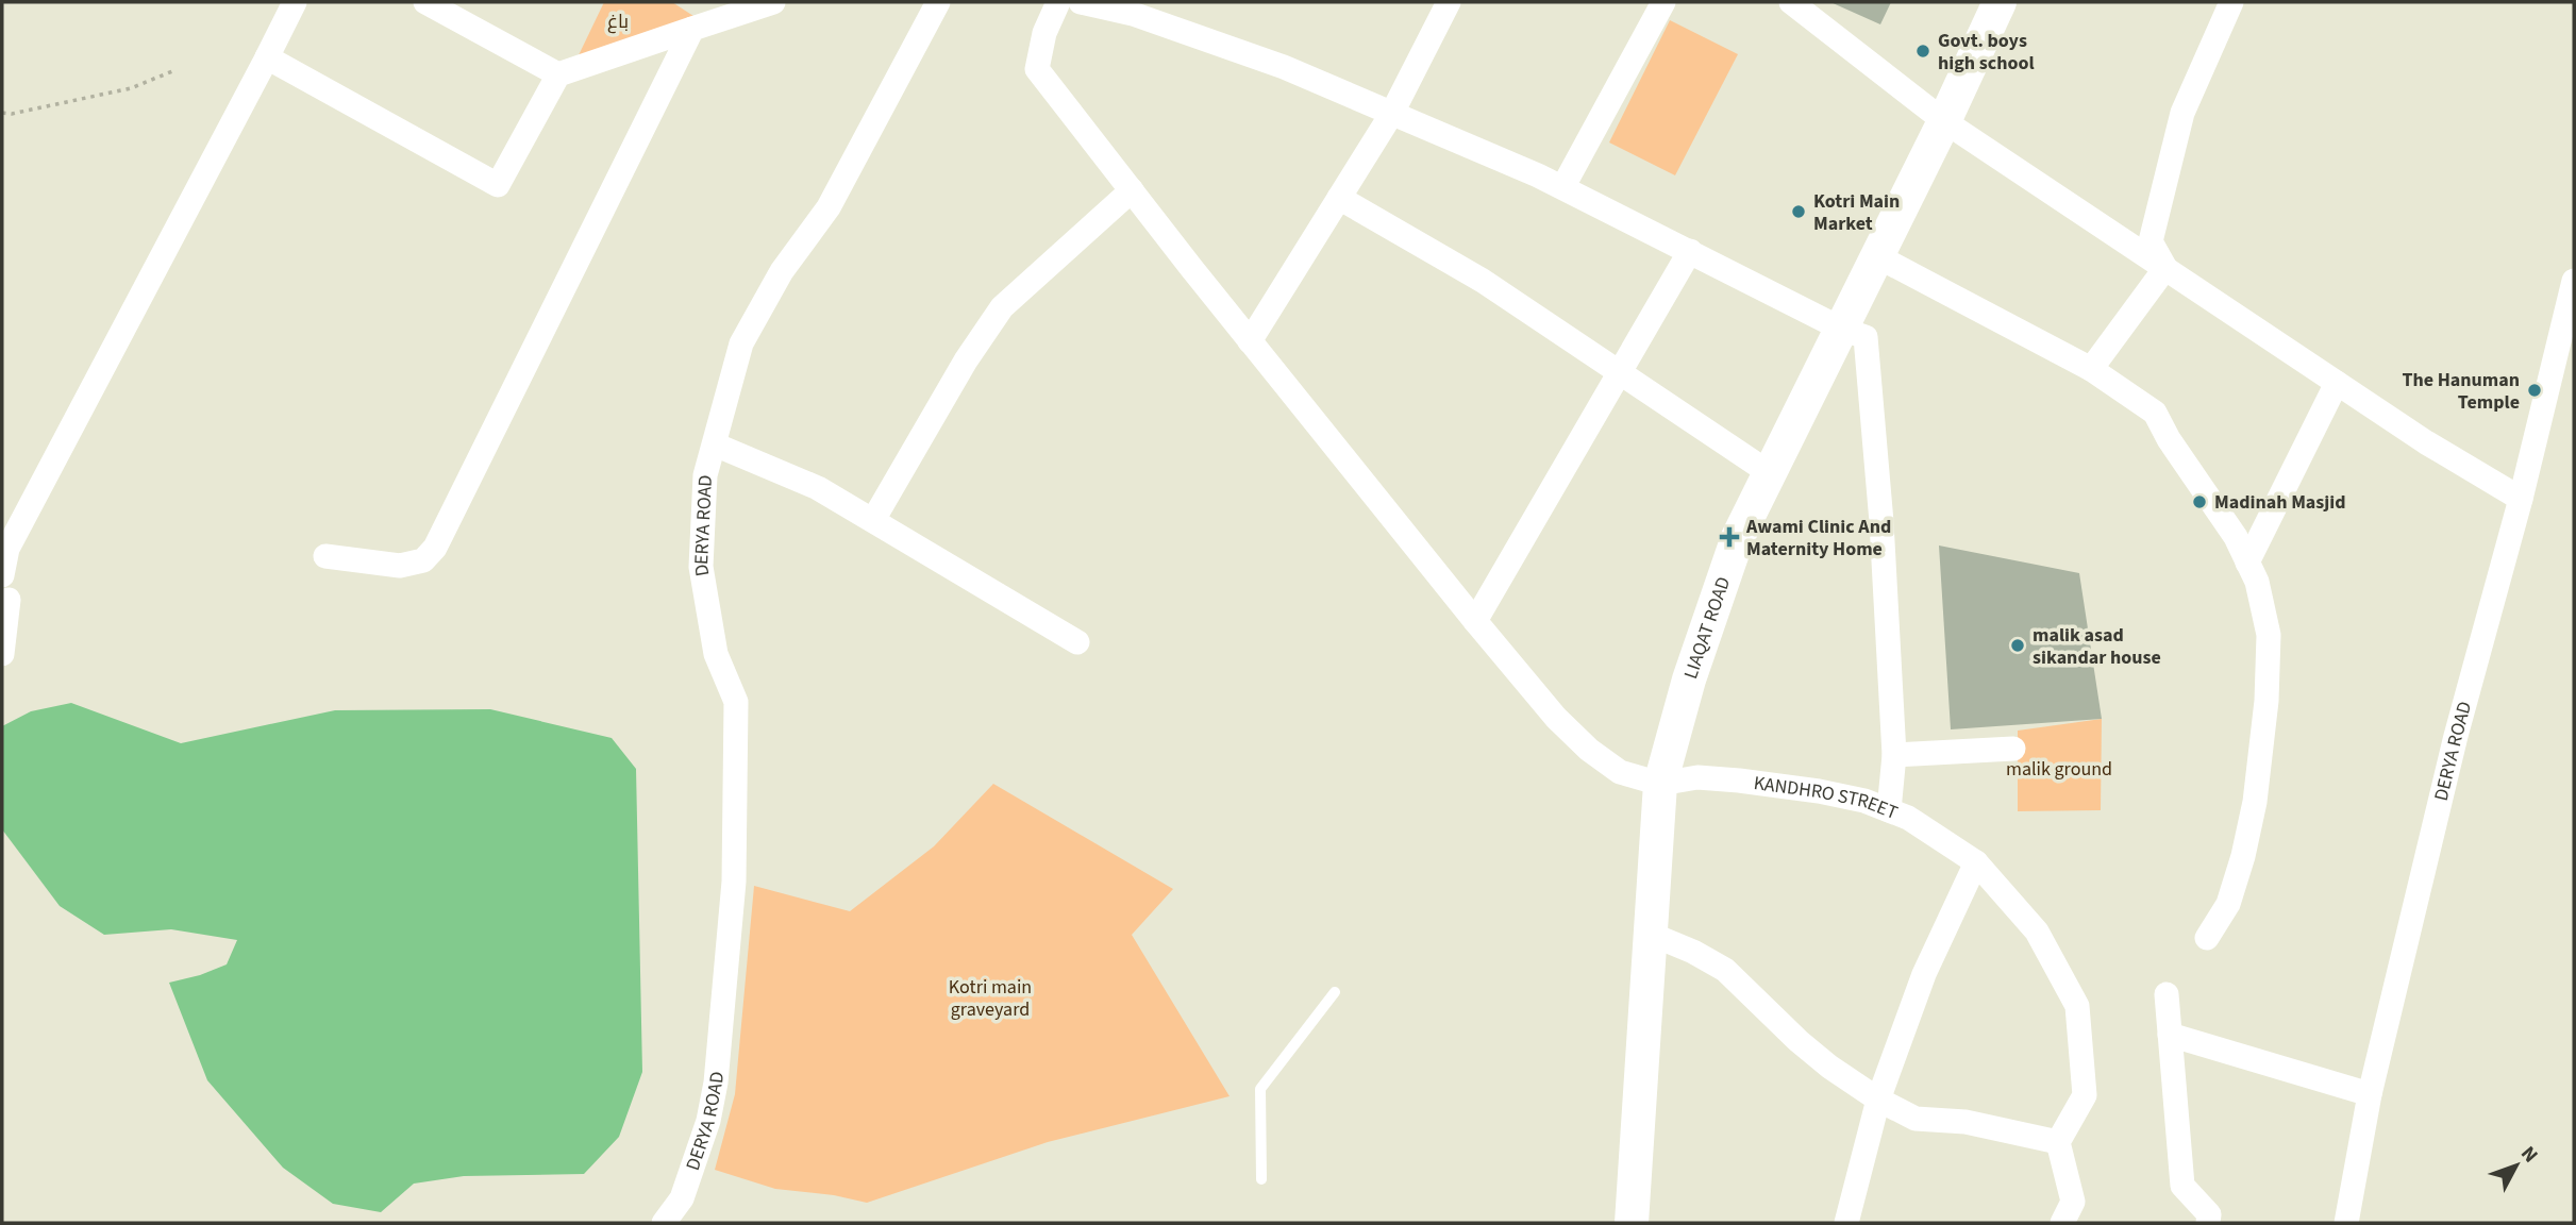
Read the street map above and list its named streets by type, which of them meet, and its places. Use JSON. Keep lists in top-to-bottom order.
{
  "streets": {
    "street": ["DERYA ROAD", "LIAQAT ROAD", "KANDHRO STREET"]
  },
  "crossings": [
    ["LIAQAT ROAD", "KANDHRO STREET"]
  ],
  "parks": ["باغ", "malik ground", "Kotri main graveyard"],
  "places": {
    "other": [
      "Govt. boys high school",
      "Kotri Main Market",
      "The Hanuman Temple",
      "Madinah Masjid",
      "malik asad sikandar house"
    ],
    "health": ["Awami Clinic And Maternity Home"]
  },
  "north": "top right"
}
